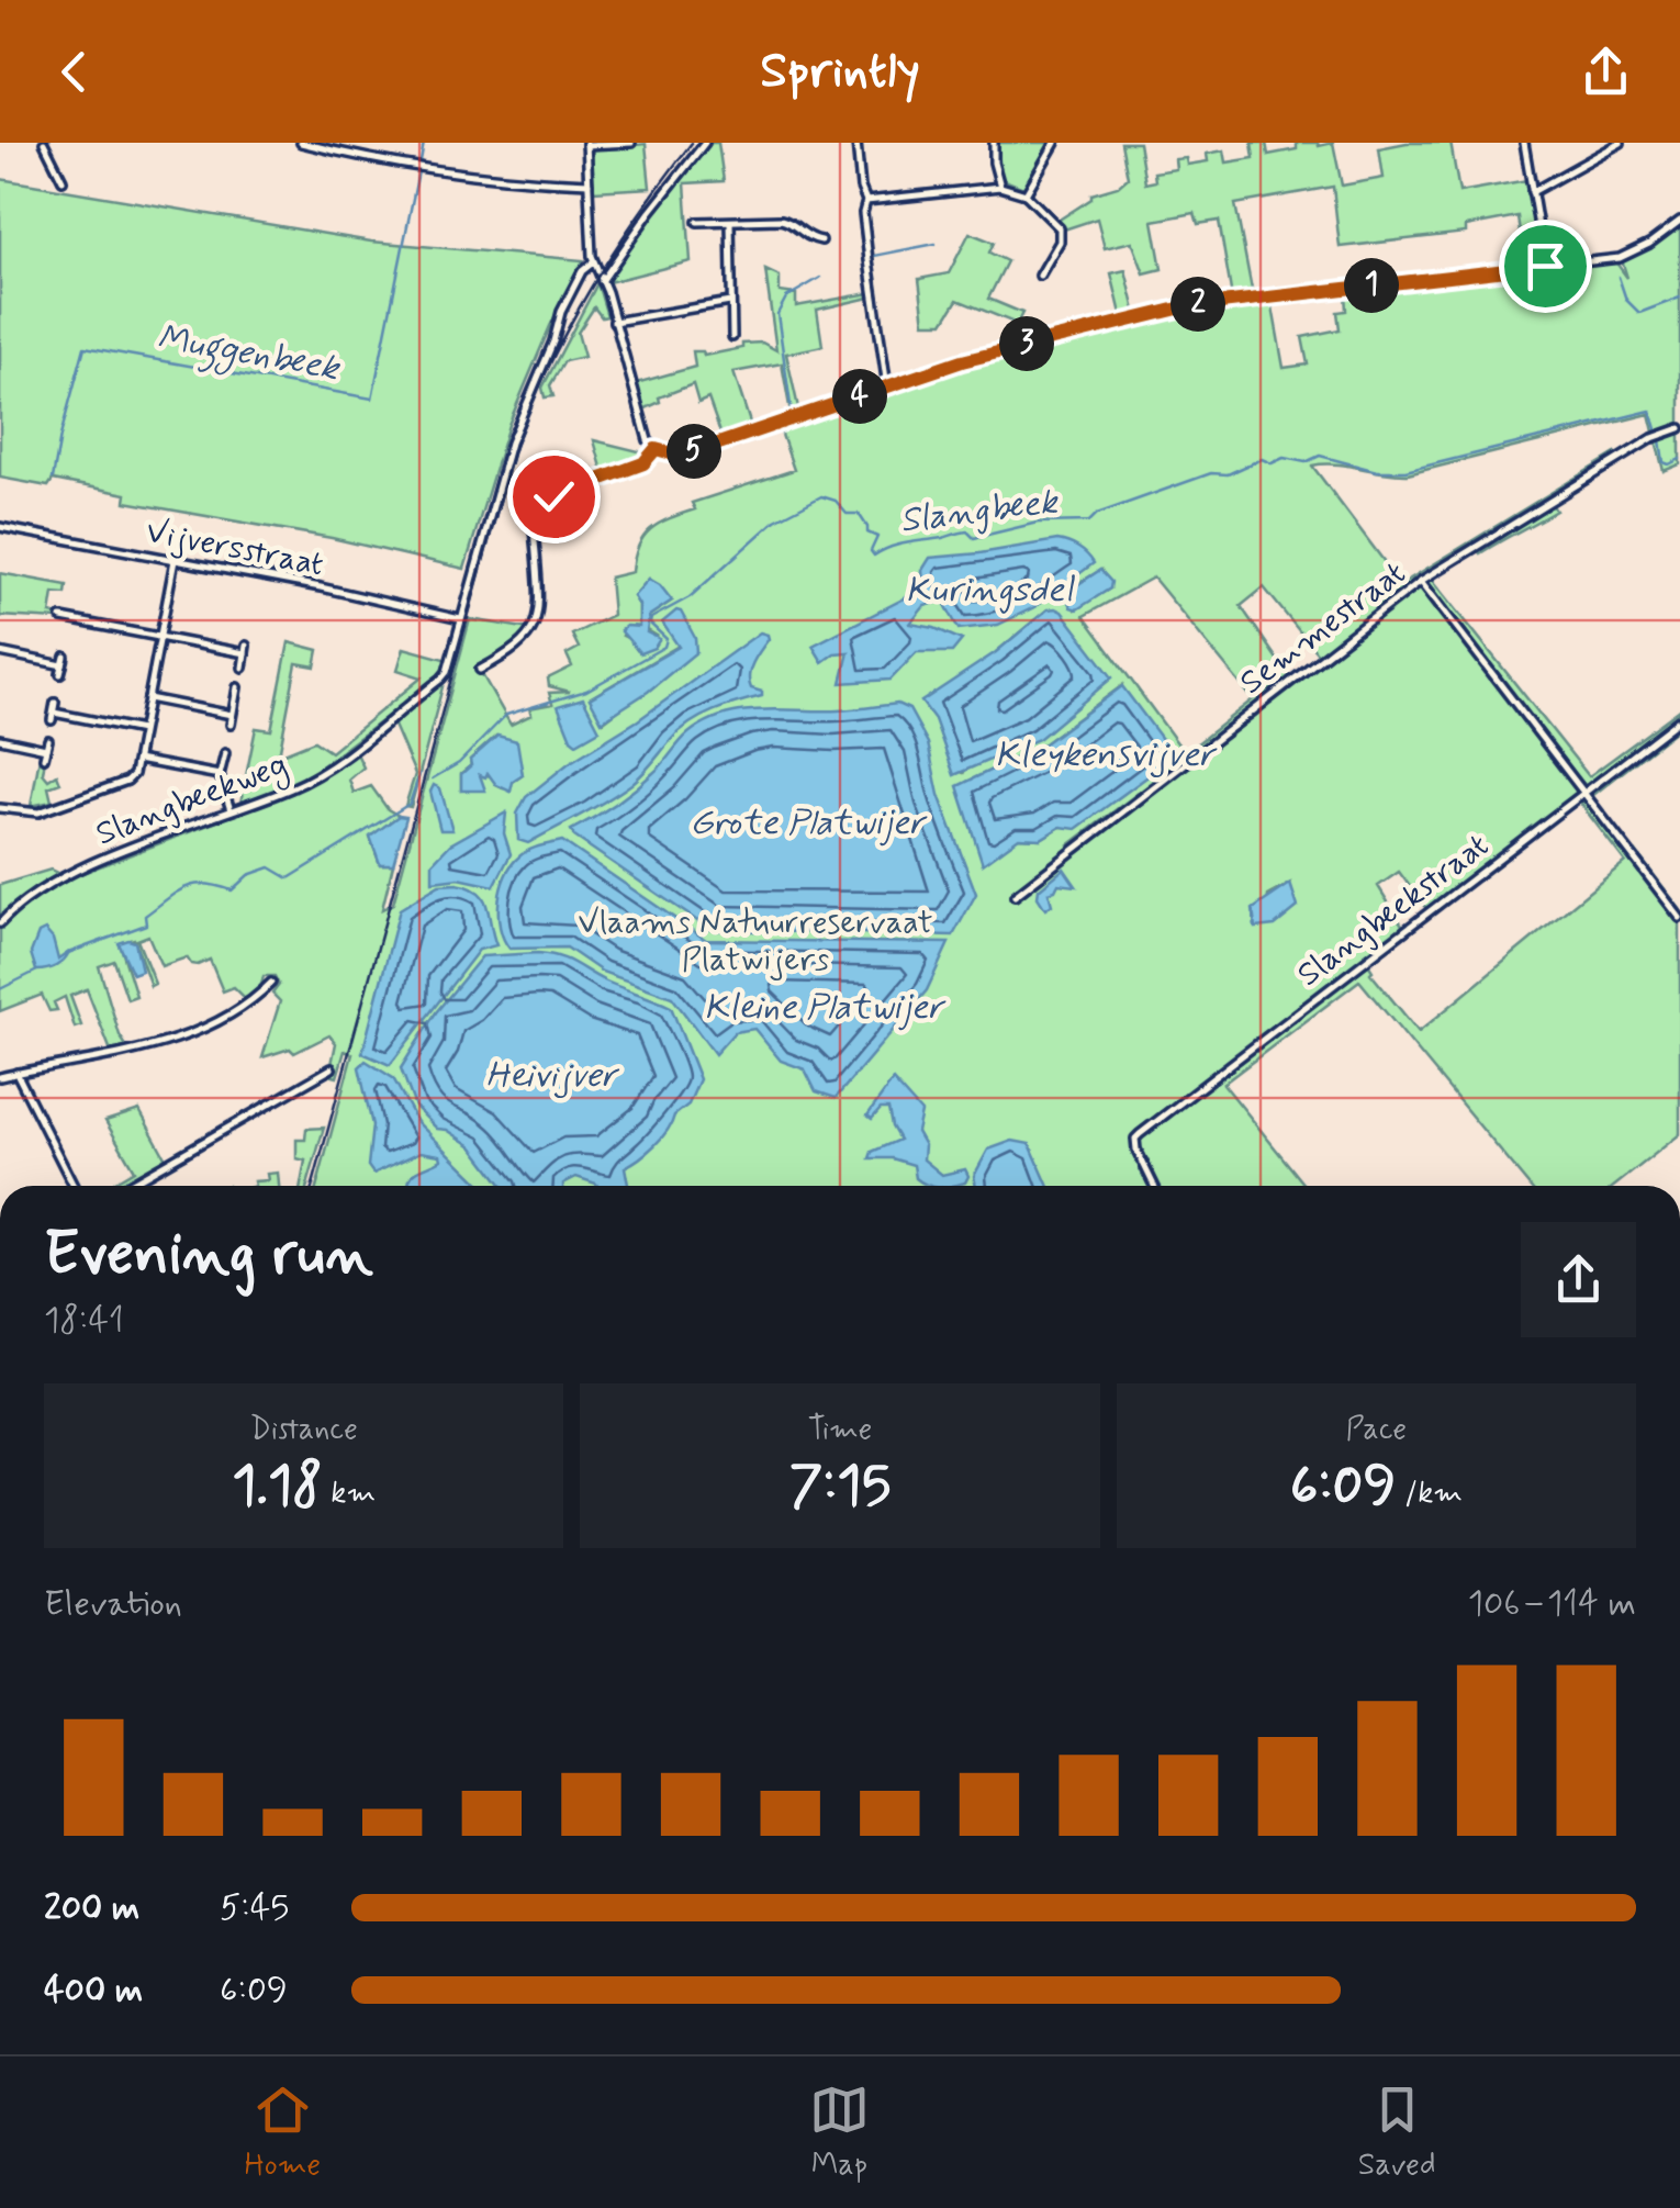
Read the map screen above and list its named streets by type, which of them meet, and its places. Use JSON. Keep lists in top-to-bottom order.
{
  "streets": {
    "street": [
      "Vijversstraat",
      "Semmestraat",
      "Slangbeekweg",
      "Slangbeekstraat"
    ]
  },
  "crossings": [
    ["Vijversstraat", "Slangbeekweg"]
  ],
  "water": [
    "Muggenbeek",
    "Slangbeek",
    "Kuringsdel",
    "Kleykensvijver",
    "Grote Platwijer",
    "Kleine Platwijer",
    "Heivijver"
  ],
  "parks": ["Vlaams Natuurreservaat Platwijers"],
  "page": {
    "header": "Sprintly",
    "pins": [
      "1",
      "2",
      "3",
      "4",
      "5"
    ],
    "heading": ["Evening run", "18:41"],
    "stats": [
      ["Distance", "1.18 km"],
      ["Time", "7:15"],
      ["Pace", "6:09 /km"]
    ],
    "chart": ["Elevation", "106–114 m"],
    "list": [
      {
        "name": "200 m",
        "note": "5:45"
      },
      {
        "name": "400 m",
        "note": "6:09"
      }
    ],
    "tabs": ["Home", "Map", "Saved"]
  }
}
